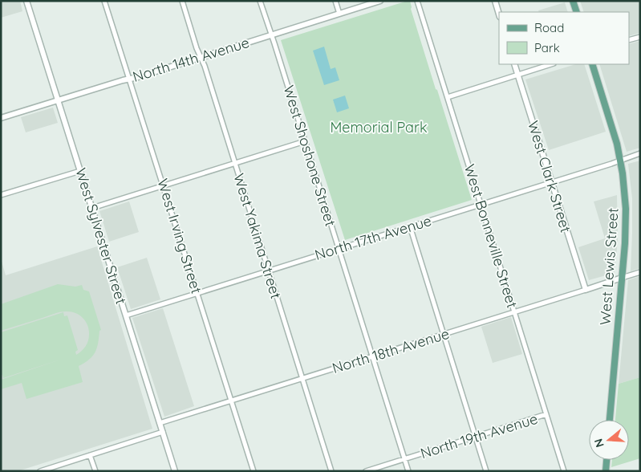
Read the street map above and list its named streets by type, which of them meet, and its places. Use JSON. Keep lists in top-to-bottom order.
{
  "streets": {
    "main road": ["West Lewis Street"],
    "street": [
      "North 14th Avenue",
      "West Shoshone Street",
      "West Clark Street",
      "West Sylvester Street",
      "West Irving Street",
      "West Yakima Street",
      "West Bonneville Street",
      "North 17th Avenue",
      "North 18th Avenue",
      "North 19th Avenue"
    ]
  },
  "crossings": [
    ["North 14th Avenue", "West Shoshone Street"],
    ["North 14th Avenue", "West Sylvester Street"],
    ["North 14th Avenue", "West Irving Street"],
    ["North 14th Avenue", "West Yakima Street"],
    ["West Shoshone Street", "North 17th Avenue"],
    ["West Shoshone Street", "North 18th Avenue"],
    ["West Shoshone Street", "North 19th Avenue"],
    ["West Clark Street", "North 17th Avenue"],
    ["West Clark Street", "North 18th Avenue"],
    ["West Sylvester Street", "North 17th Avenue"],
    ["West Sylvester Street", "North 18th Avenue"],
    ["West Irving Street", "North 17th Avenue"],
    ["West Irving Street", "North 18th Avenue"],
    ["West Yakima Street", "North 17th Avenue"],
    ["West Yakima Street", "North 18th Avenue"],
    ["West Bonneville Street", "North 17th Avenue"],
    ["West Bonneville Street", "North 18th Avenue"],
    ["West Bonneville Street", "North 19th Avenue"],
    ["North 17th Avenue", "West Lewis Street"],
    ["West Lewis Street", "North 18th Avenue"]
  ],
  "parks": ["Memorial Park"],
  "legend": ["Road", "Park"],
  "north": "left"
}
